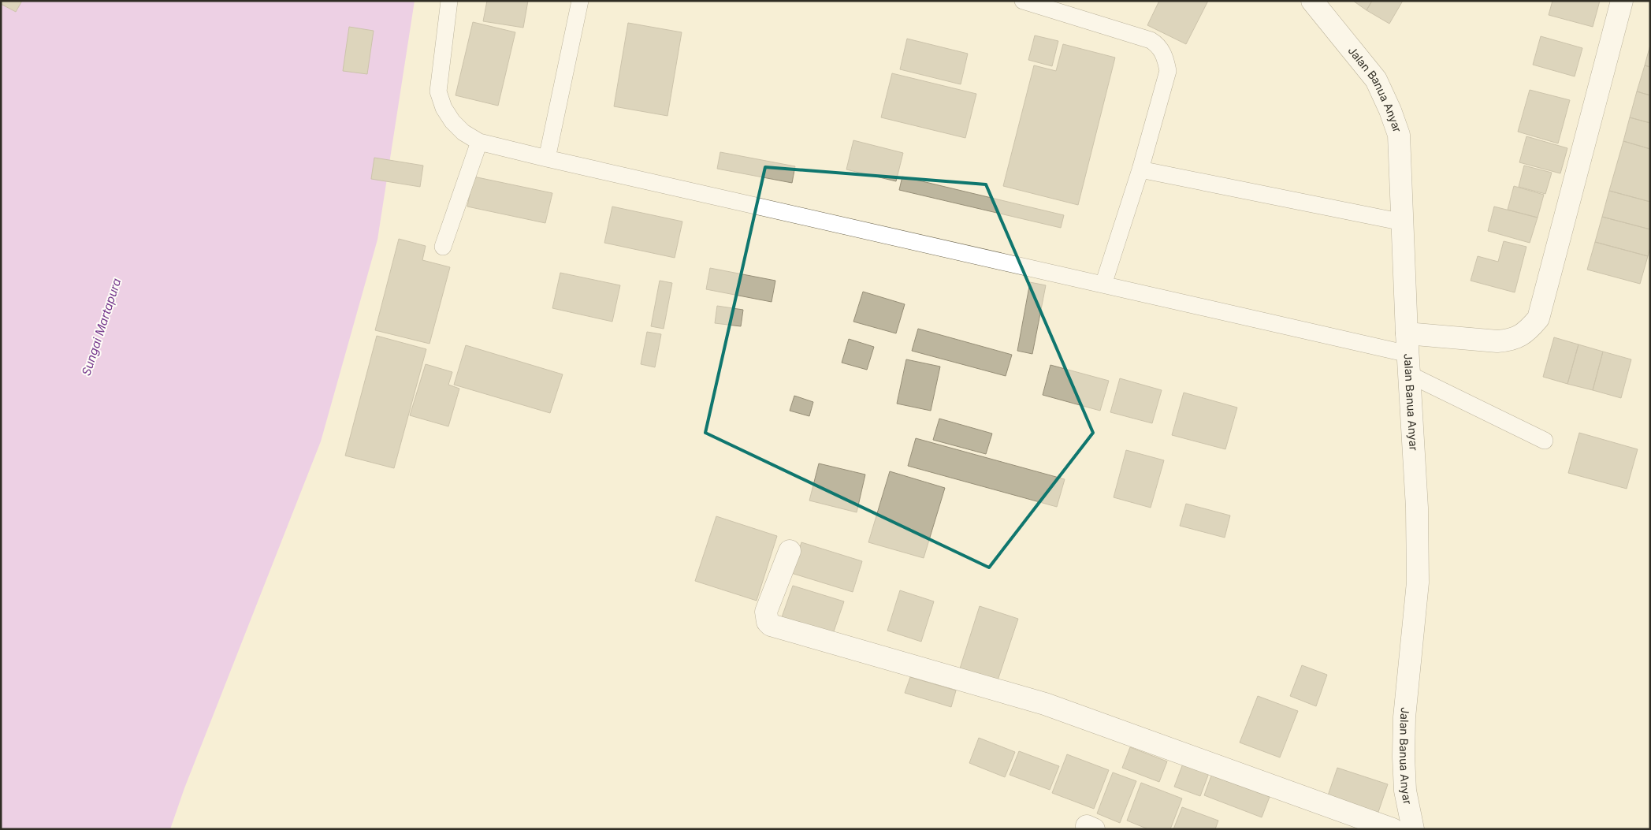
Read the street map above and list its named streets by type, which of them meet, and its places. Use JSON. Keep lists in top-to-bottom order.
{
  "streets": {
    "street": ["Jalan Banua Anyar"]
  },
  "water": ["Sungai Martapura"]
}
